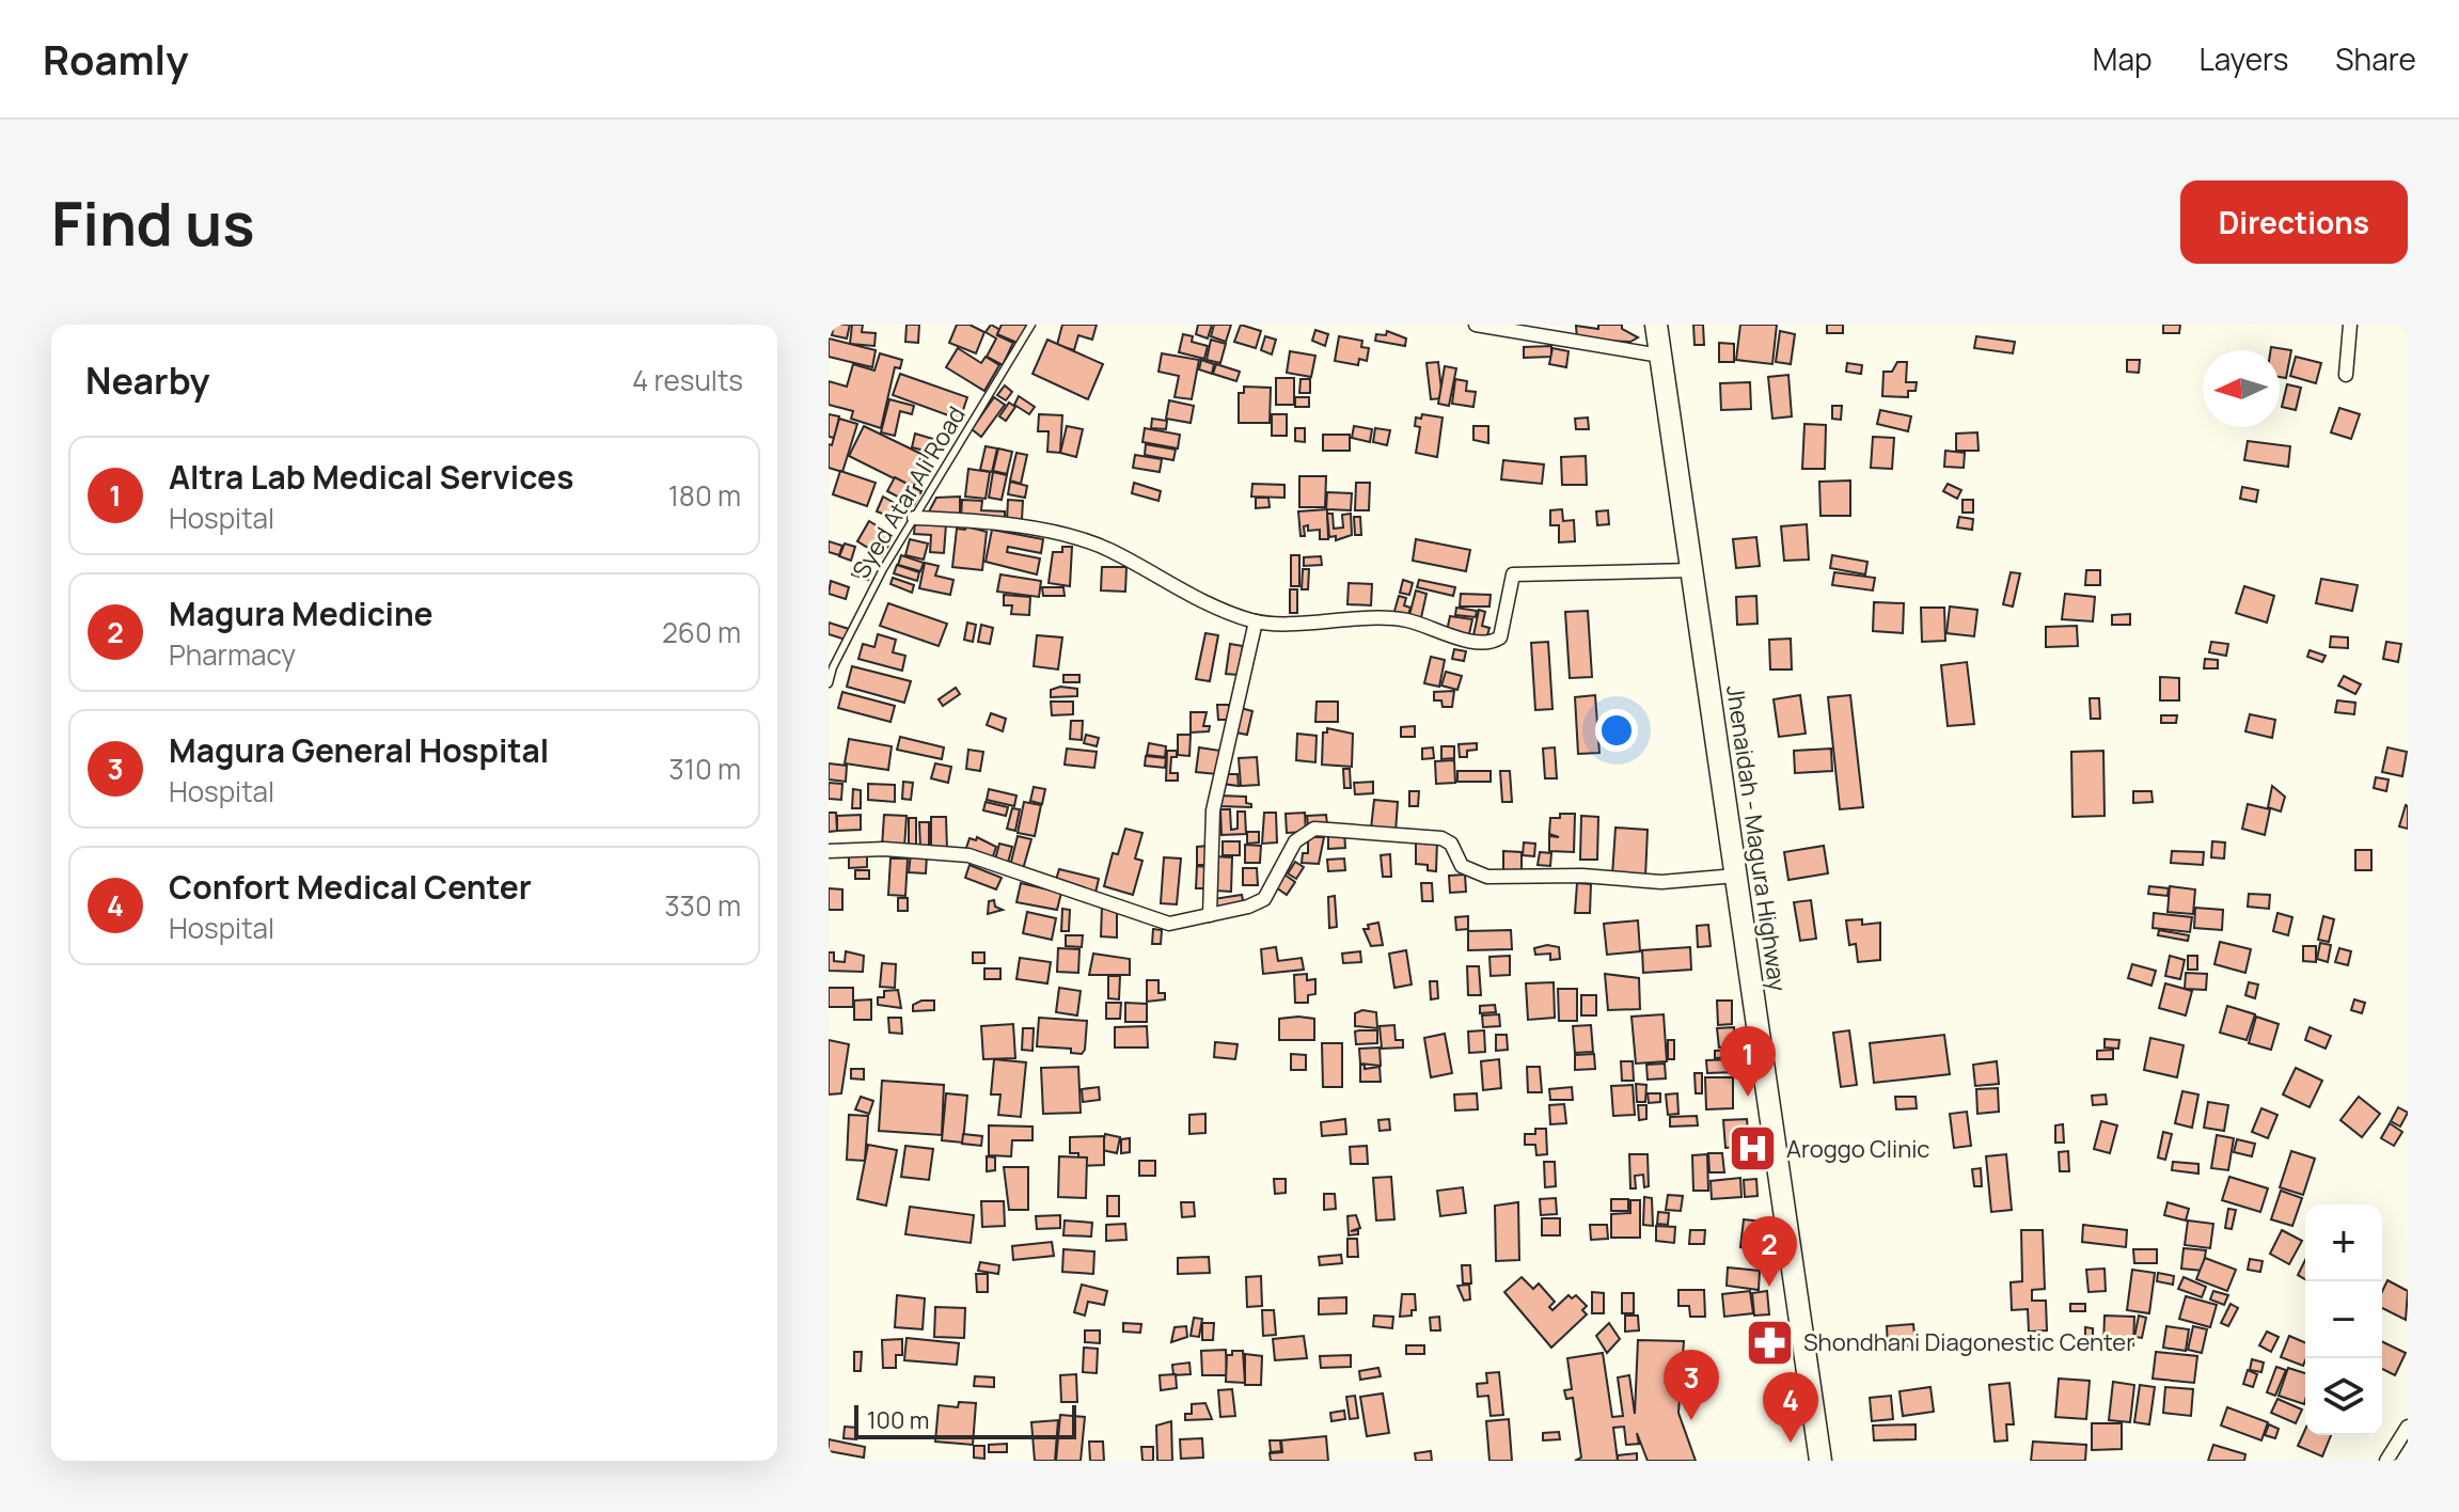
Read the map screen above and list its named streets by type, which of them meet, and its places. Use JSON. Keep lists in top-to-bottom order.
{
  "streets": {
    "highway": ["Jhenaidah - Magura Highway"],
    "lane": ["Syed Atar Ali Road"]
  },
  "places": {
    "hospital": ["Aroggo Clinic"],
    "pharmacy": ["Shondhani Diagonestic Center"]
  },
  "scale_bar": "100 m",
  "north": "left",
  "page": {
    "header": "Roamly",
    "nav": ["Map", "Layers", "Share"],
    "buttons": "Directions",
    "title": "Find us",
    "heading": ["Nearby", "4 results"],
    "list": [
      {
        "mark": "1",
        "name": "Altra Lab Medical Services",
        "note": "Hospital",
        "value": "180 m"
      },
      {
        "mark": "2",
        "name": "Magura Medicine",
        "note": "Pharmacy",
        "value": "260 m"
      },
      {
        "mark": "3",
        "name": "Magura General Hospital",
        "note": "Hospital",
        "value": "310 m"
      },
      {
        "mark": "4",
        "name": "Confort Medical Center",
        "note": "Hospital",
        "value": "330 m"
      }
    ],
    "pins": [
      "1",
      "2",
      "3",
      "4"
    ],
    "map_buttons": ["+", "−"],
    "scale": "100 m"
  }
}
